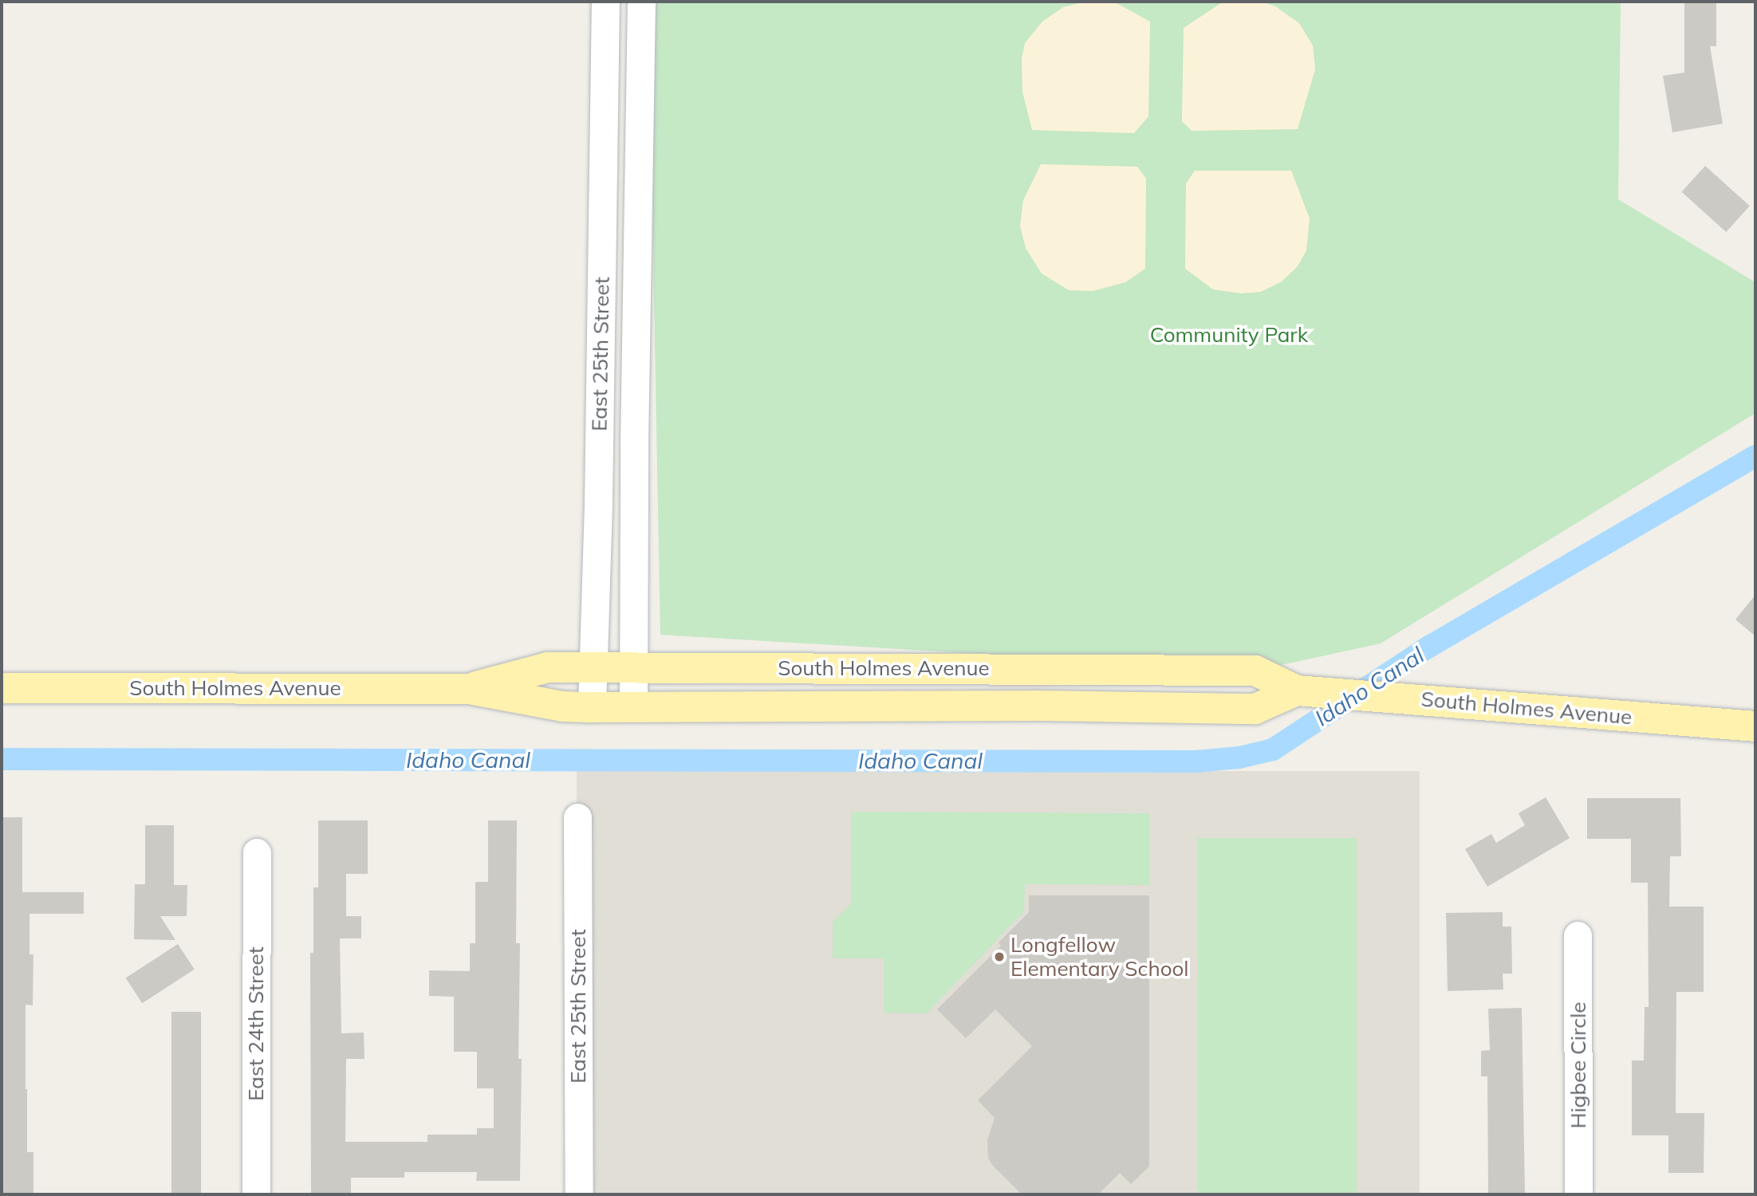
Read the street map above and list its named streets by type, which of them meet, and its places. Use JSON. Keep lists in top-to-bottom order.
{
  "streets": {
    "main road": ["South Holmes Avenue"],
    "street": ["East 25th Street", "East 24th Street", "Higbee Circle"]
  },
  "crossings": [
    ["East 25th Street", "South Holmes Avenue"]
  ],
  "water": ["Idaho Canal"],
  "parks": ["Community Park"],
  "places": ["Longfellow Elementary School"]
}
